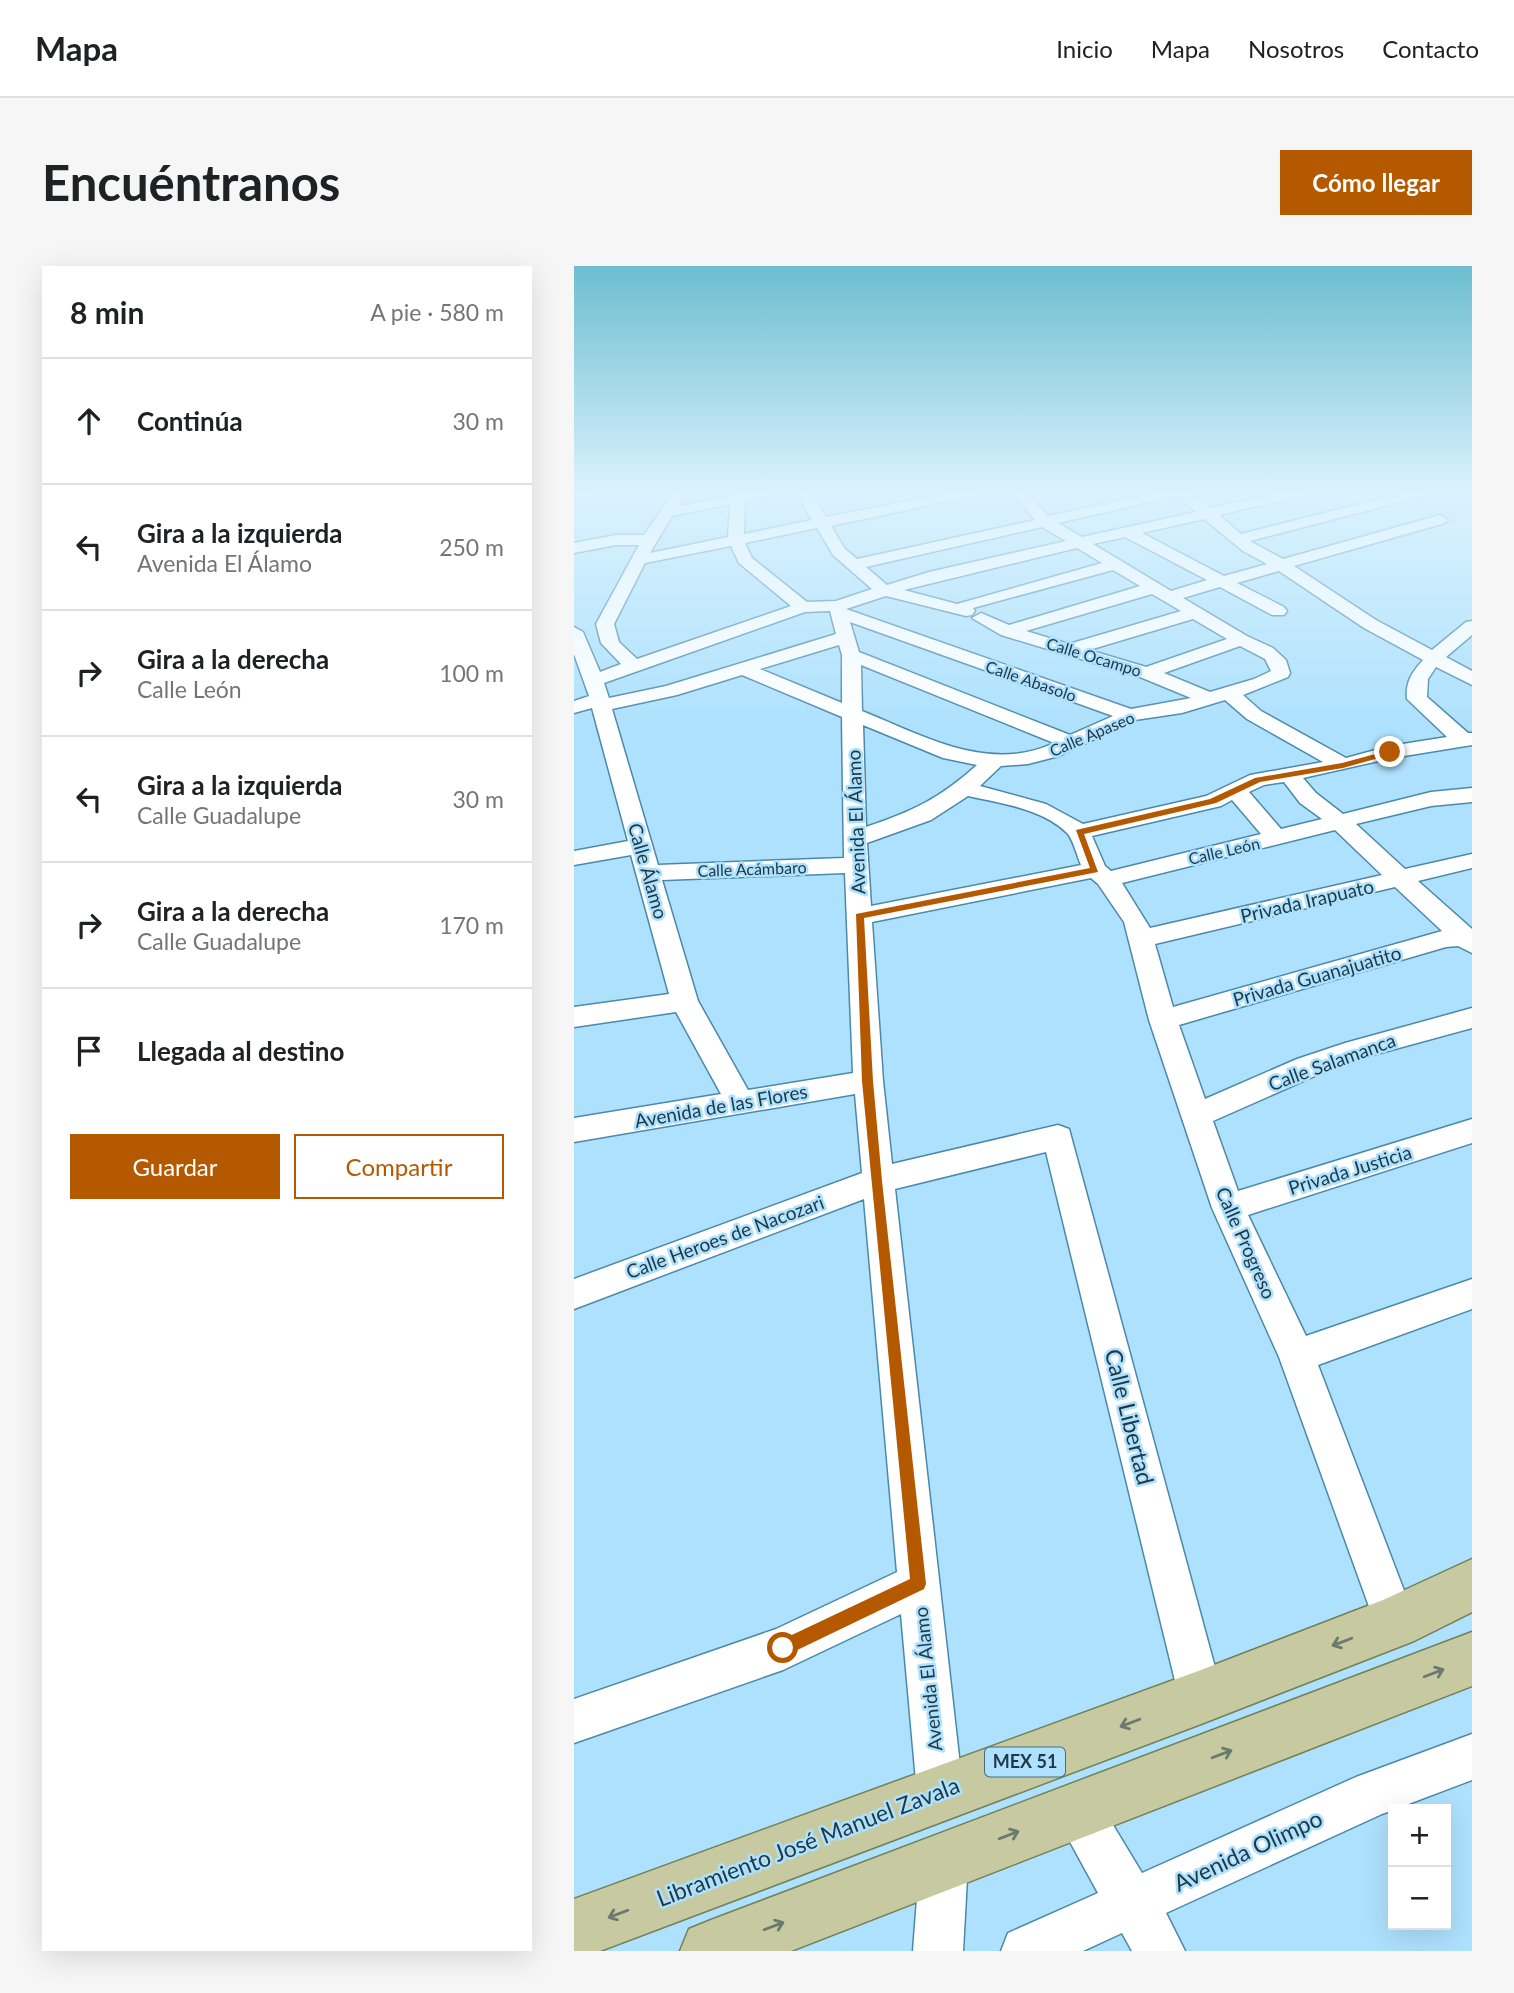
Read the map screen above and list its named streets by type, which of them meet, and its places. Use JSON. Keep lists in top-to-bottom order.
{
  "streets": {
    "main road": ["MEX 51", "Libramiento José Manuel Zavala"],
    "street": [
      "Calle Ocampo",
      "Calle Abasolo",
      "Calle Apaseo",
      "Avenida El Álamo",
      "Calle León",
      "Calle Acámbaro",
      "Calle Álamo",
      "Privada Irapuato",
      "Privada Guanajuatito",
      "Calle Salamanca",
      "Avenida de las Flores",
      "Privada Justicia",
      "Calle Heroes de Nacozari",
      "Calle Progreso",
      "Calle Libertad",
      "Avenida Olimpo"
    ]
  },
  "crossings": [
    ["Calle Ocampo", "Calle Apaseo"],
    ["Calle Abasolo", "Calle Apaseo"],
    ["Calle Abasolo", "Avenida El Álamo"],
    ["Calle Apaseo", "Avenida El Álamo"],
    ["Calle Apaseo", "Calle Acámbaro"],
    ["Avenida El Álamo", "Calle León"],
    ["Avenida El Álamo", "Calle Acámbaro"],
    ["Avenida El Álamo", "Avenida de las Flores"],
    ["Avenida El Álamo", "Calle Heroes de Nacozari"],
    ["Avenida El Álamo", "Libramiento José Manuel Zavala"],
    ["Calle León", "Calle Progreso"],
    ["Calle Acámbaro", "Calle Álamo"],
    ["Calle Álamo", "Avenida de las Flores"],
    ["Privada Irapuato", "Calle Progreso"],
    ["Privada Guanajuatito", "Calle Progreso"],
    ["Calle Salamanca", "Calle Progreso"],
    ["Privada Justicia", "Calle Progreso"],
    ["Calle Heroes de Nacozari", "Calle Libertad"],
    ["Calle Progreso", "Libramiento José Manuel Zavala"],
    ["Calle Libertad", "Libramiento José Manuel Zavala"]
  ],
  "page": {
    "header": "Mapa",
    "nav": [
      "Inicio",
      "Mapa",
      "Nosotros",
      "Contacto"
    ],
    "buttons": [
      "Cómo llegar",
      ["Guardar", "Compartir"]
    ],
    "title": "Encuéntranos",
    "heading": ["8 min", "A pie · 580 m"],
    "list": [
      ["Continúa", "30 m"],
      ["Gira a la izquierda", "Avenida El Álamo", "250 m"],
      ["Gira a la derecha", "Calle León", "100 m"],
      ["Gira a la izquierda", "Calle Guadalupe", "30 m"],
      ["Gira a la derecha", "Calle Guadalupe", "170 m"],
      "Llegada al destino"
    ],
    "map_buttons": ["+", "−"]
  }
}
